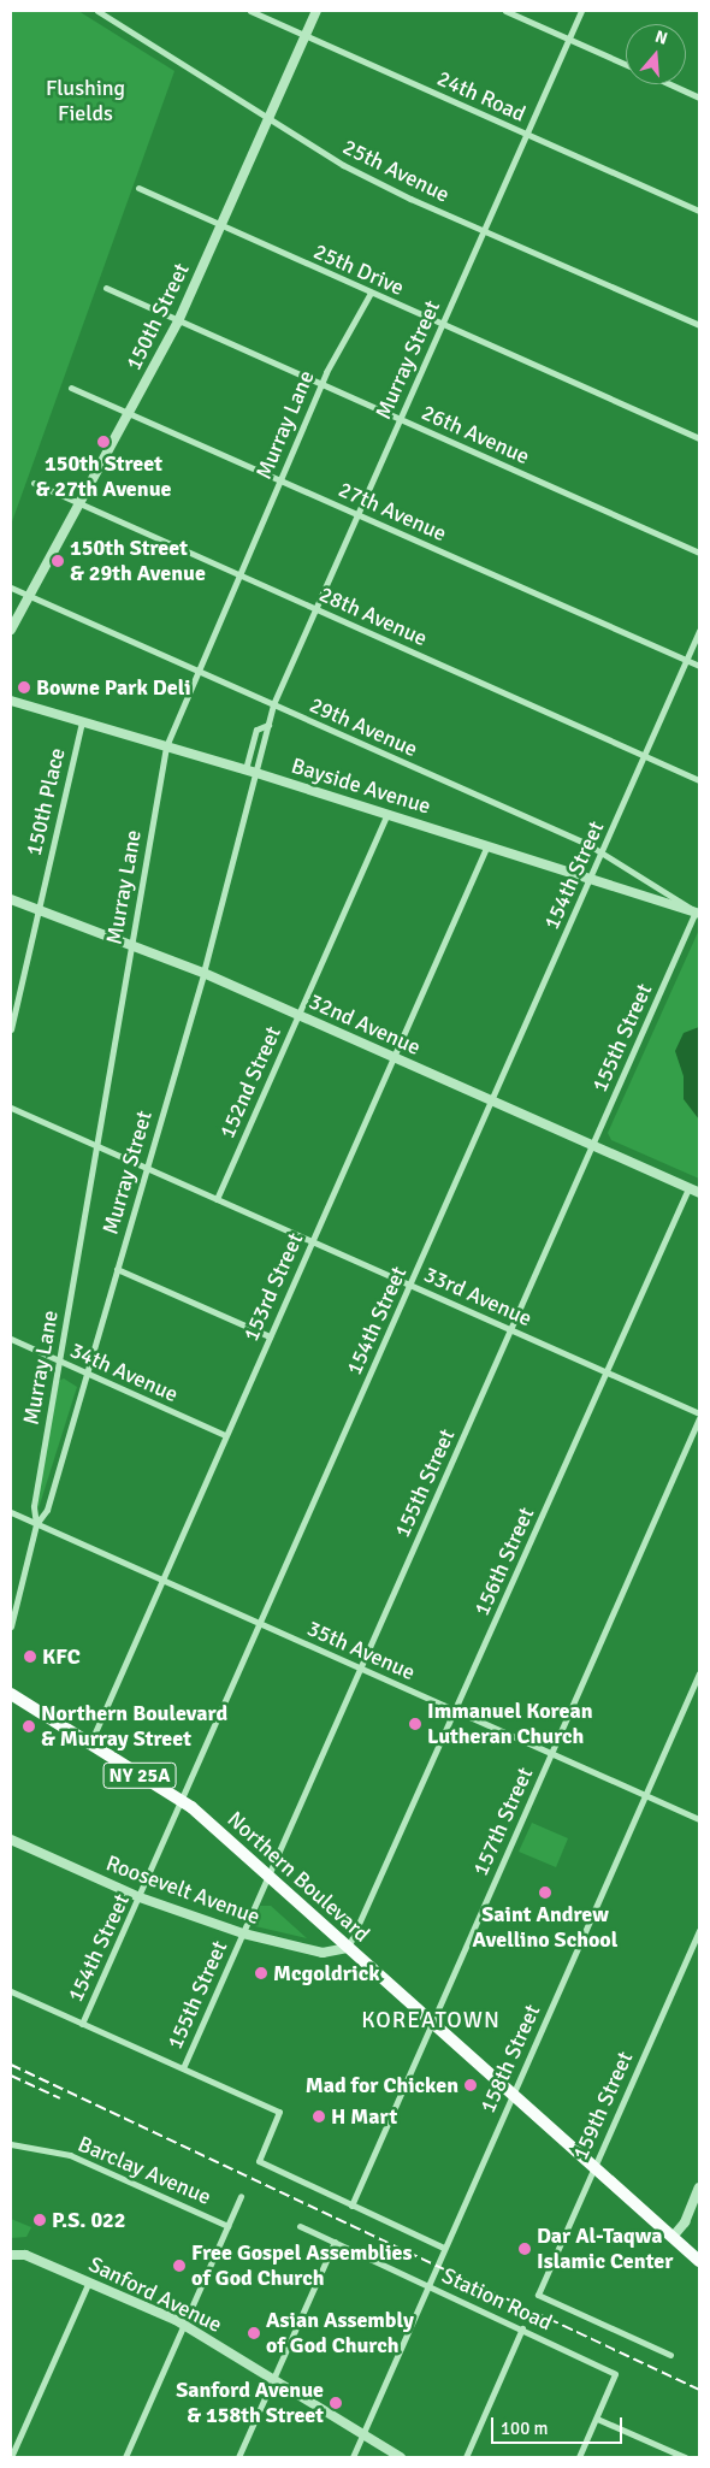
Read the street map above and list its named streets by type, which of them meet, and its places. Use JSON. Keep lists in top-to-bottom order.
{
  "streets": {
    "main road": ["NY 25A", "Northern Boulevard"],
    "street": [
      "24th Road",
      "25th Avenue",
      "25th Drive",
      "150th Street",
      "Murray Street",
      "Murray Lane",
      "26th Avenue",
      "27th Avenue",
      "28th Avenue",
      "29th Avenue",
      "Bayside Avenue",
      "150th Place",
      "154th Street",
      "32nd Avenue",
      "155th Street",
      "152nd Street",
      "153rd Street",
      "33rd Avenue",
      "34th Avenue",
      "156th Street",
      "35th Avenue",
      "157th Street",
      "Roosevelt Avenue",
      "158th Street",
      "159th Street",
      "Barclay Avenue",
      "Sanford Avenue",
      "Station Road"
    ]
  },
  "crossings": [
    ["24th Road", "150th Street"],
    ["24th Road", "Murray Street"],
    ["25th Avenue", "150th Street"],
    ["25th Avenue", "Murray Street"],
    ["25th Drive", "150th Street"],
    ["25th Drive", "Murray Street"],
    ["25th Drive", "Murray Lane"],
    ["150th Street", "26th Avenue"],
    ["150th Street", "27th Avenue"],
    ["150th Street", "28th Avenue"],
    ["150th Street", "29th Avenue"],
    ["Murray Street", "Murray Lane"],
    ["Murray Street", "26th Avenue"],
    ["Murray Street", "27th Avenue"],
    ["Murray Street", "28th Avenue"],
    ["Murray Street", "29th Avenue"],
    ["Murray Street", "Bayside Avenue"],
    ["Murray Street", "32nd Avenue"],
    ["Murray Street", "33rd Avenue"],
    ["Murray Street", "34th Avenue"],
    ["Murray Street", "35th Avenue"],
    ["Murray Lane", "26th Avenue"],
    ["Murray Lane", "27th Avenue"],
    ["Murray Lane", "28th Avenue"],
    ["Murray Lane", "29th Avenue"],
    ["Murray Lane", "Bayside Avenue"],
    ["Murray Lane", "32nd Avenue"],
    ["Murray Lane", "33rd Avenue"],
    ["Murray Lane", "34th Avenue"],
    ["Murray Lane", "35th Avenue"],
    ["27th Avenue", "154th Street"],
    ["28th Avenue", "154th Street"],
    ["29th Avenue", "Bayside Avenue"],
    ["29th Avenue", "154th Street"],
    ["29th Avenue", "155th Street"],
    ["Bayside Avenue", "150th Place"],
    ["Bayside Avenue", "154th Street"],
    ["Bayside Avenue", "155th Street"],
    ["Bayside Avenue", "152nd Street"],
    ["Bayside Avenue", "153rd Street"],
    ["150th Place", "32nd Avenue"],
    ["154th Street", "32nd Avenue"],
    ["154th Street", "33rd Avenue"],
    ["154th Street", "35th Avenue"],
    ["154th Street", "Northern Boulevard"],
    ["154th Street", "Roosevelt Avenue"],
    ["32nd Avenue", "155th Street"],
    ["32nd Avenue", "152nd Street"],
    ["32nd Avenue", "153rd Street"],
    ["32nd Avenue", "156th Street"],
    ["155th Street", "33rd Avenue"],
    ["155th Street", "35th Avenue"],
    ["155th Street", "Northern Boulevard"],
    ["155th Street", "Roosevelt Avenue"],
    ["152nd Street", "33rd Avenue"],
    ["153rd Street", "33rd Avenue"],
    ["153rd Street", "34th Avenue"],
    ["153rd Street", "35th Avenue"],
    ["153rd Street", "Northern Boulevard"],
    ["33rd Avenue", "156th Street"],
    ["156th Street", "35th Avenue"],
    ["156th Street", "Northern Boulevard"],
    ["156th Street", "Roosevelt Avenue"],
    ["35th Avenue", "157th Street"],
    ["35th Avenue", "158th Street"],
    ["157th Street", "Northern Boulevard"],
    ["Northern Boulevard", "Roosevelt Avenue"],
    ["Northern Boulevard", "158th Street"],
    ["Northern Boulevard", "159th Street"],
    ["158th Street", "Sanford Avenue"],
    ["158th Street", "Station Road"]
  ],
  "districts": ["KOREATOWN"],
  "parks": ["Flushing Fields"],
  "places": [
    "150th Street & 27th Avenue",
    "150th Street & 29th Avenue",
    "Bowne Park Deli",
    "KFC",
    "Immanuel Korean Lutheran Church",
    "Northern Boulevard & Murray Street",
    "Saint Andrew Avellino School",
    "Mcgoldrick",
    "Mad for Chicken",
    "H Mart",
    "P.S. 022",
    "Dar Al-Taqwa Islamic Center",
    "Free Gospel Assemblies of God Church",
    "Asian Assembly of God Church",
    "Sanford Avenue & 158th Street"
  ],
  "scale_bar": "100 m",
  "north": "top"
}
